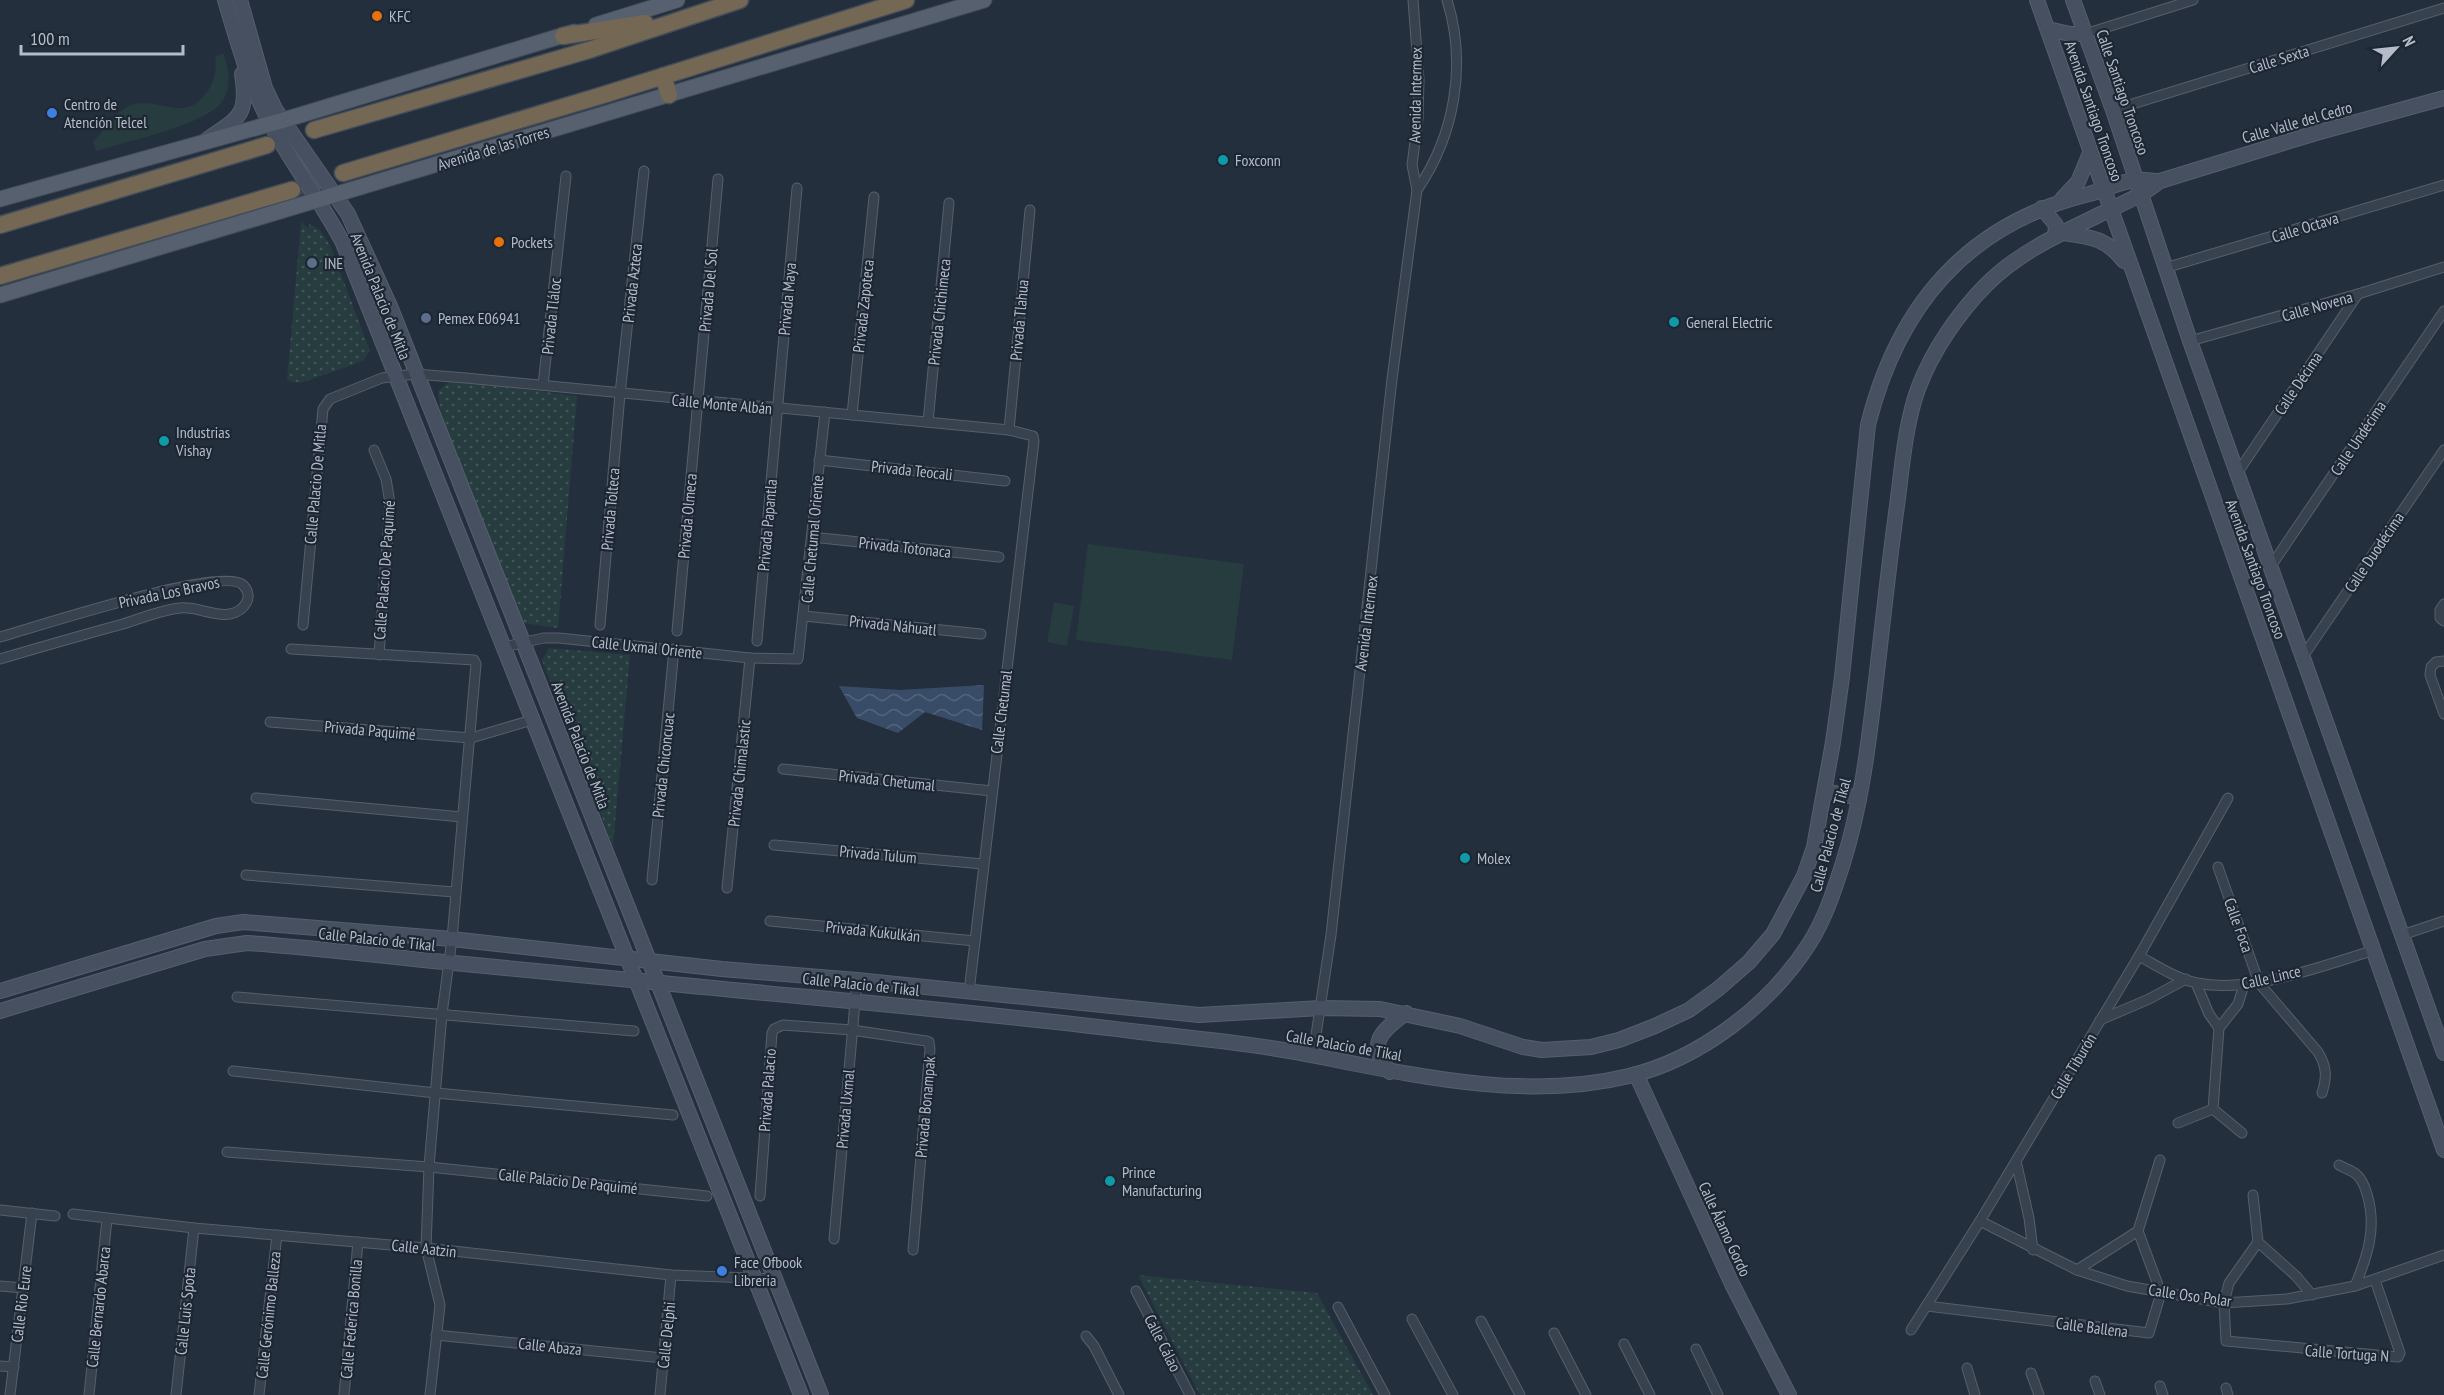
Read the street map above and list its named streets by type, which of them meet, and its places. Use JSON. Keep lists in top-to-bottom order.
{
  "streets": {
    "highway": ["Avenida de las Torres"],
    "street": [
      "Calle Sexta",
      "Calle Santiago Troncoso",
      "Avenida Intermex",
      "Avenida Santiago Troncoso",
      "Calle Valle del Cedro",
      "Calle Octava",
      "Privada Azteca",
      "Privada Del Sol",
      "Avenida Palacio de Mitla",
      "Privada Maya",
      "Privada Zapoteca",
      "Calle Novena",
      "Privada Chichimeca",
      "Privada Tláloc",
      "Privada Tlahua",
      "Calle Décima",
      "Calle Monte Albán",
      "Calle Undécima",
      "Privada Teocali",
      "Calle Palacio De Mitla",
      "Privada Tolteca",
      "Privada Olmeca",
      "Privada Papantla",
      "Calle Chetumal Oriente",
      "Privada Totonaca",
      "Calle Duodécima",
      "Calle Palacio De Paquimé",
      "Privada Los Bravos",
      "Privada Náhuatl",
      "Calle Uxmal Oriente",
      "Calle Chetumal",
      "Privada Paquimé",
      "Privada Chiconcuac",
      "Privada Chimalastic",
      "Privada Chetumal",
      "Calle Palacio de Tikal",
      "Privada Tulum",
      "Calle Foca",
      "Privada Kukulkán",
      "Calle Lince",
      "Calle Tiburón",
      "Privada Palacio",
      "Privada Bonampak",
      "Privada Uxmal",
      "Calle Álamo Gordo",
      "Calle Aatzin",
      "Calle Oso Polar",
      "Calle Rio Eure",
      "Calle Bernardo Abarca",
      "Calle Luis Spota",
      "Calle Gerónimo Balleza",
      "Calle Federica Bonilla",
      "Calle Ballena",
      "Calle Delphi",
      "Calle Cálao",
      "Calle Abaza",
      "Calle Tortuga N"
    ]
  },
  "crossings": [
    ["Calle Sexta", "Calle Santiago Troncoso"],
    ["Calle Santiago Troncoso", "Avenida Santiago Troncoso"],
    ["Calle Santiago Troncoso", "Calle Valle del Cedro"],
    ["Avenida Intermex", "Calle Palacio de Tikal"],
    ["Avenida Santiago Troncoso", "Calle Valle del Cedro"],
    ["Avenida Santiago Troncoso", "Calle Octava"],
    ["Avenida Santiago Troncoso", "Calle Novena"],
    ["Avenida Santiago Troncoso", "Calle Décima"],
    ["Avenida Santiago Troncoso", "Calle Undécima"],
    ["Avenida Santiago Troncoso", "Calle Duodécima"],
    ["Avenida Santiago Troncoso", "Calle Palacio de Tikal"],
    ["Avenida Santiago Troncoso", "Calle Lince"],
    ["Calle Valle del Cedro", "Calle Palacio de Tikal"],
    ["Avenida de las Torres", "Avenida Palacio de Mitla"],
    ["Privada Azteca", "Calle Monte Albán"],
    ["Privada Azteca", "Privada Tolteca"],
    ["Privada Del Sol", "Calle Monte Albán"],
    ["Privada Del Sol", "Privada Olmeca"],
    ["Avenida Palacio de Mitla", "Calle Monte Albán"],
    ["Avenida Palacio de Mitla", "Calle Palacio De Mitla"],
    ["Avenida Palacio de Mitla", "Calle Uxmal Oriente"],
    ["Avenida Palacio de Mitla", "Calle Palacio de Tikal"],
    ["Avenida Palacio de Mitla", "Calle Aatzin"],
    ["Privada Maya", "Calle Monte Albán"],
    ["Privada Maya", "Privada Papantla"],
    ["Privada Zapoteca", "Calle Monte Albán"],
    ["Calle Novena", "Calle Décima"],
    ["Privada Chichimeca", "Calle Monte Albán"],
    ["Privada Tláloc", "Calle Monte Albán"],
    ["Privada Tlahua", "Calle Monte Albán"],
    ["Calle Monte Albán", "Calle Palacio De Mitla"],
    ["Calle Monte Albán", "Privada Tolteca"],
    ["Calle Monte Albán", "Privada Olmeca"],
    ["Calle Monte Albán", "Privada Papantla"],
    ["Calle Monte Albán", "Calle Chetumal Oriente"],
    ["Calle Monte Albán", "Calle Chetumal"],
    ["Privada Teocali", "Calle Chetumal Oriente"],
    ["Calle Chetumal Oriente", "Privada Totonaca"],
    ["Calle Chetumal Oriente", "Privada Náhuatl"],
    ["Calle Chetumal Oriente", "Calle Uxmal Oriente"],
    ["Calle Palacio De Paquimé", "Privada Paquimé"],
    ["Calle Palacio De Paquimé", "Calle Palacio de Tikal"],
    ["Calle Palacio De Paquimé", "Calle Aatzin"],
    ["Calle Palacio De Paquimé", "Calle Abaza"],
    ["Calle Uxmal Oriente", "Privada Chiconcuac"],
    ["Calle Uxmal Oriente", "Privada Chimalastic"],
    ["Calle Chetumal", "Privada Chetumal"],
    ["Calle Chetumal", "Calle Palacio de Tikal"],
    ["Calle Chetumal", "Privada Tulum"],
    ["Calle Chetumal", "Privada Kukulkán"],
    ["Calle Palacio de Tikal", "Privada Uxmal"],
    ["Calle Palacio de Tikal", "Calle Álamo Gordo"],
    ["Calle Foca", "Calle Lince"],
    ["Calle Lince", "Calle Tiburón"],
    ["Calle Tiburón", "Calle Oso Polar"],
    ["Calle Tiburón", "Calle Ballena"],
    ["Privada Palacio", "Privada Bonampak"],
    ["Privada Palacio", "Privada Uxmal"],
    ["Privada Bonampak", "Privada Uxmal"],
    ["Calle Aatzin", "Calle Bernardo Abarca"],
    ["Calle Aatzin", "Calle Luis Spota"],
    ["Calle Aatzin", "Calle Gerónimo Balleza"],
    ["Calle Aatzin", "Calle Federica Bonilla"],
    ["Calle Aatzin", "Calle Delphi"],
    ["Calle Oso Polar", "Calle Ballena"],
    ["Calle Oso Polar", "Calle Tortuga N"],
    ["Calle Delphi", "Calle Abaza"]
  ],
  "places": [
    "KFC",
    "Centro de Atención Telcel",
    "Foxconn",
    "Pockets",
    "INE",
    "Pemex E06941",
    "General Electric",
    "Industrias Vishay",
    "Molex",
    "Prince Manufacturing",
    "Face Ofbook Libreria"
  ],
  "scale_bar": "100 m",
  "north": "top right"
}
